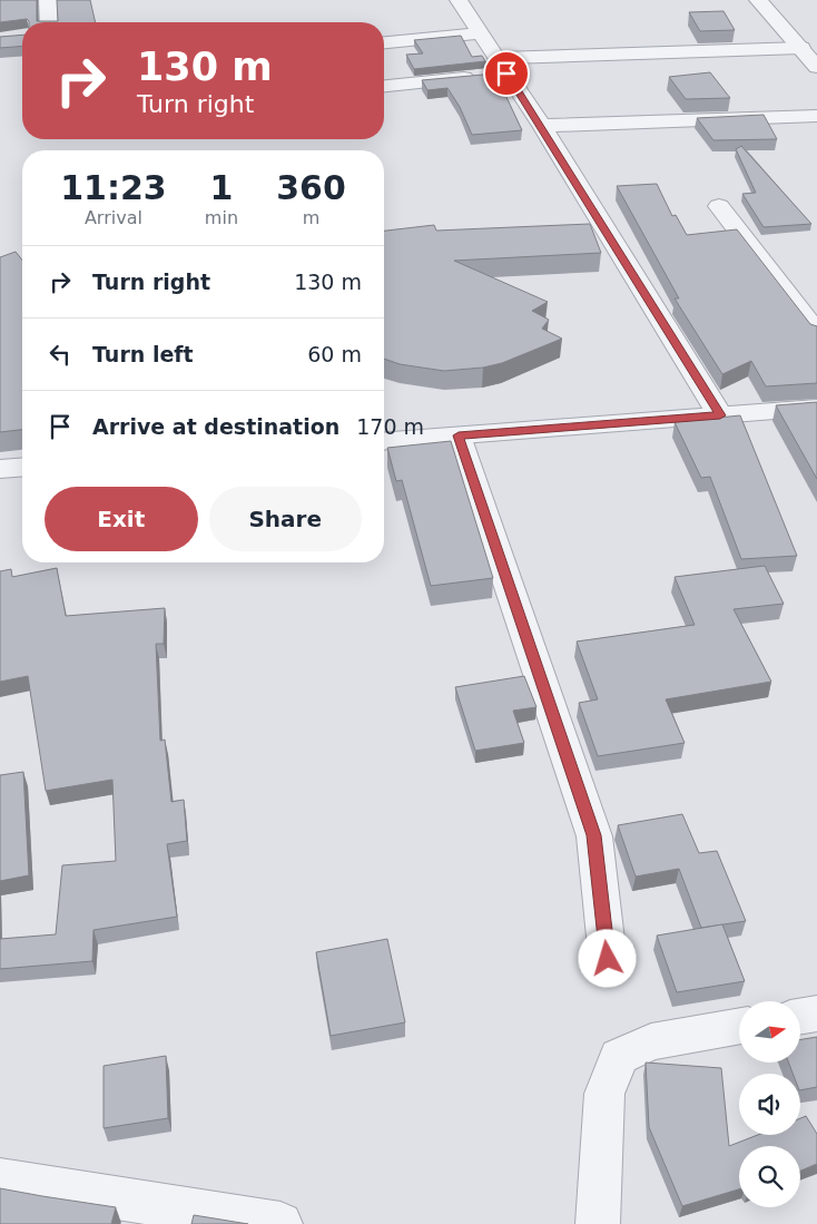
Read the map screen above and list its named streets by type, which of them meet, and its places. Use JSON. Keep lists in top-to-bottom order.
{
  "north": "right",
  "page": {
    "turn": ["130 m", "Turn right"],
    "eta": [
      "11:23",
      "Arrival",
      "1",
      "min",
      "360",
      "m"
    ],
    "list": [
      {
        "name": "Turn right",
        "value": "130 m"
      },
      {
        "name": "Turn left",
        "value": "60 m"
      },
      {
        "name": "Arrive at destination",
        "value": "170 m"
      }
    ],
    "buttons": ["Exit", "Share"]
  }
}
